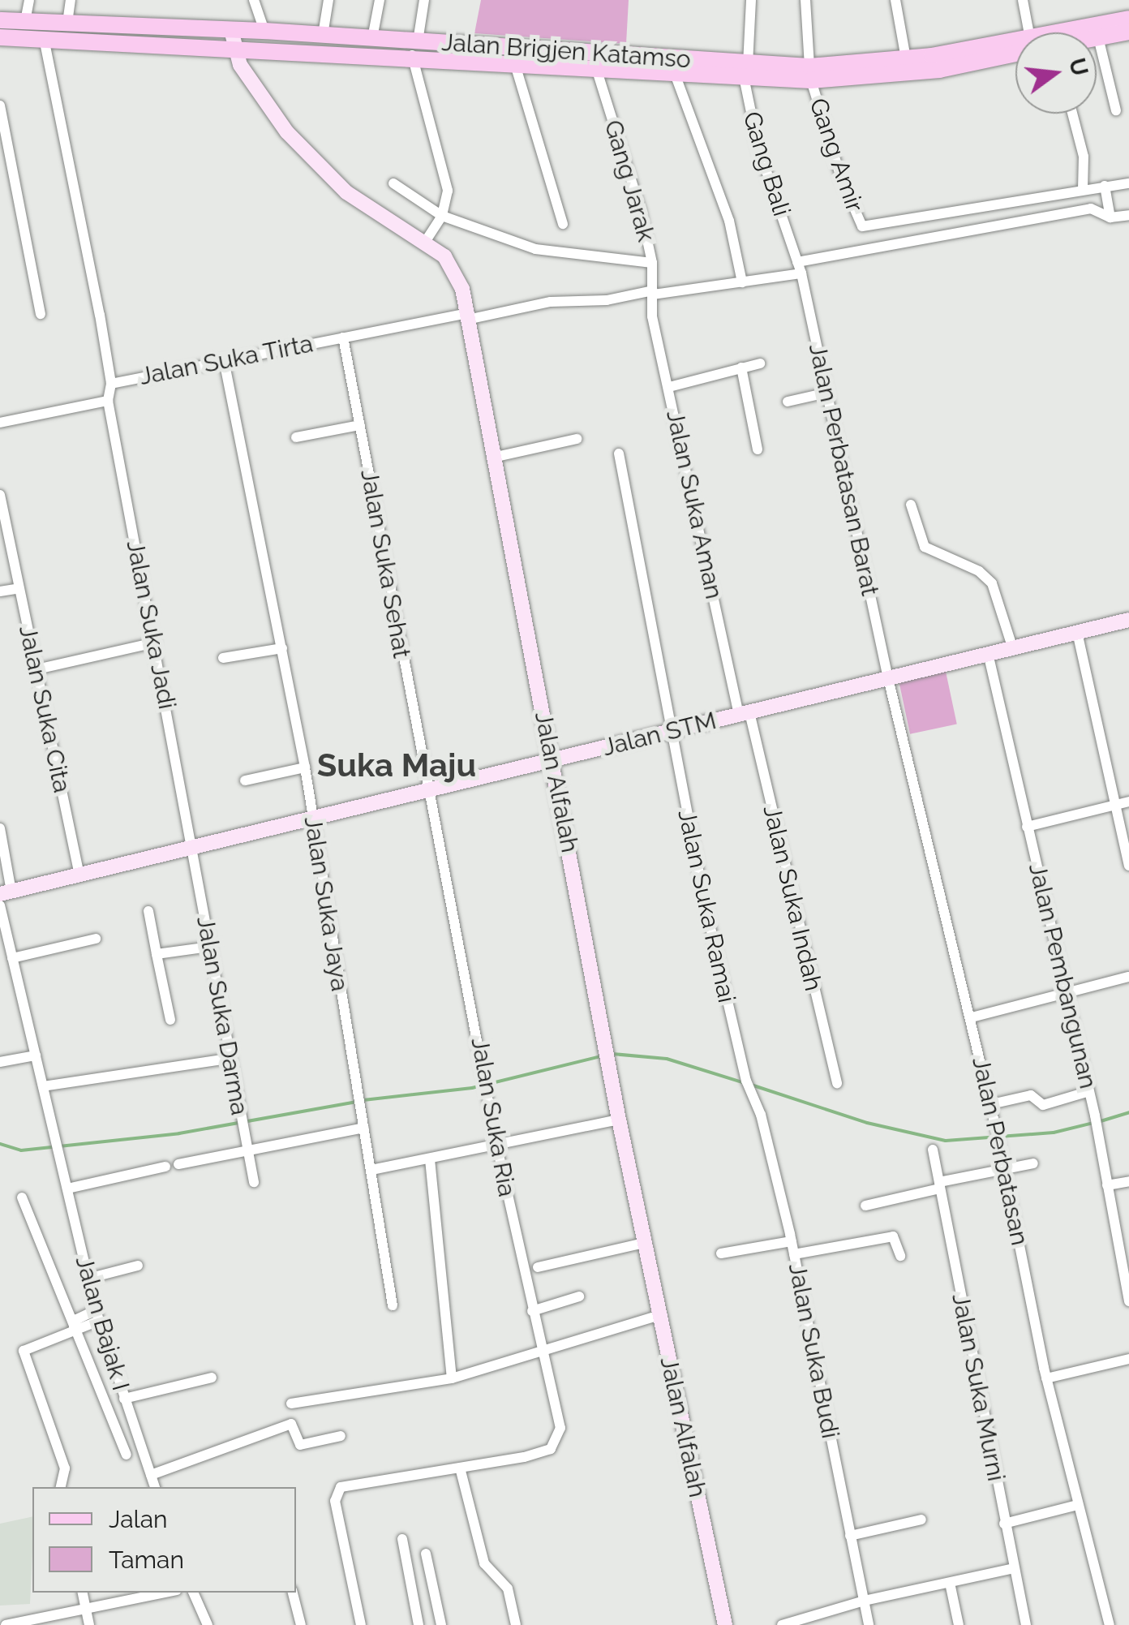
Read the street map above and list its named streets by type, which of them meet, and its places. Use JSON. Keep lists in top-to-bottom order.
{
  "streets": {
    "main road": ["Jalan Brigjen Katamso"],
    "street": [
      "Gang Amir",
      "Gang Bali",
      "Gang Jarak",
      "Jalan Suka Tirta",
      "Jalan Perbatasan Barat",
      "Jalan Suka Aman",
      "Jalan Suka Sehat",
      "Jalan Suka Jadi",
      "Jalan Suka Cita",
      "Jalan STM",
      "Jalan Alfalah",
      "Jalan Suka Indah",
      "Jalan Suka Jaya",
      "Jalan Suka Ramai",
      "Jalan Pembangunan",
      "Jalan Suka Darma",
      "Jalan Suka Ria",
      "Jalan Perbatasan",
      "Jalan Bajak I",
      "Jalan Suka Budi",
      "Jalan Suka Murni"
    ]
  },
  "crossings": [
    ["Jalan Brigjen Katamso", "Gang Amir"],
    ["Jalan Brigjen Katamso", "Gang Bali"],
    ["Jalan Brigjen Katamso", "Gang Jarak"],
    ["Jalan Brigjen Katamso", "Jalan Alfalah"],
    ["Gang Bali", "Jalan Suka Tirta"],
    ["Gang Bali", "Jalan Perbatasan Barat"],
    ["Gang Jarak", "Jalan Suka Tirta"],
    ["Gang Jarak", "Jalan Suka Aman"],
    ["Jalan Suka Tirta", "Jalan Perbatasan Barat"],
    ["Jalan Suka Tirta", "Jalan Suka Aman"],
    ["Jalan Suka Tirta", "Jalan Suka Sehat"],
    ["Jalan Suka Tirta", "Jalan Suka Jadi"],
    ["Jalan Suka Tirta", "Jalan Alfalah"],
    ["Jalan Suka Tirta", "Jalan Suka Jaya"],
    ["Jalan Perbatasan Barat", "Jalan STM"],
    ["Jalan Perbatasan Barat", "Jalan Perbatasan"],
    ["Jalan Suka Aman", "Jalan STM"],
    ["Jalan Suka Aman", "Jalan Suka Indah"],
    ["Jalan Suka Sehat", "Jalan STM"],
    ["Jalan Suka Sehat", "Jalan Suka Ria"],
    ["Jalan Suka Jadi", "Jalan STM"],
    ["Jalan Suka Jadi", "Jalan Suka Darma"],
    ["Jalan Suka Cita", "Jalan STM"],
    ["Jalan STM", "Jalan Alfalah"],
    ["Jalan STM", "Jalan Suka Indah"],
    ["Jalan STM", "Jalan Suka Jaya"],
    ["Jalan STM", "Jalan Suka Ramai"],
    ["Jalan STM", "Jalan Pembangunan"],
    ["Jalan STM", "Jalan Suka Darma"],
    ["Jalan STM", "Jalan Suka Ria"],
    ["Jalan STM", "Jalan Perbatasan"],
    ["Jalan Suka Ramai", "Jalan Suka Budi"]
  ],
  "districts": ["Suka Maju"],
  "legend": ["Jalan", "Taman"],
  "north": "right"
}
